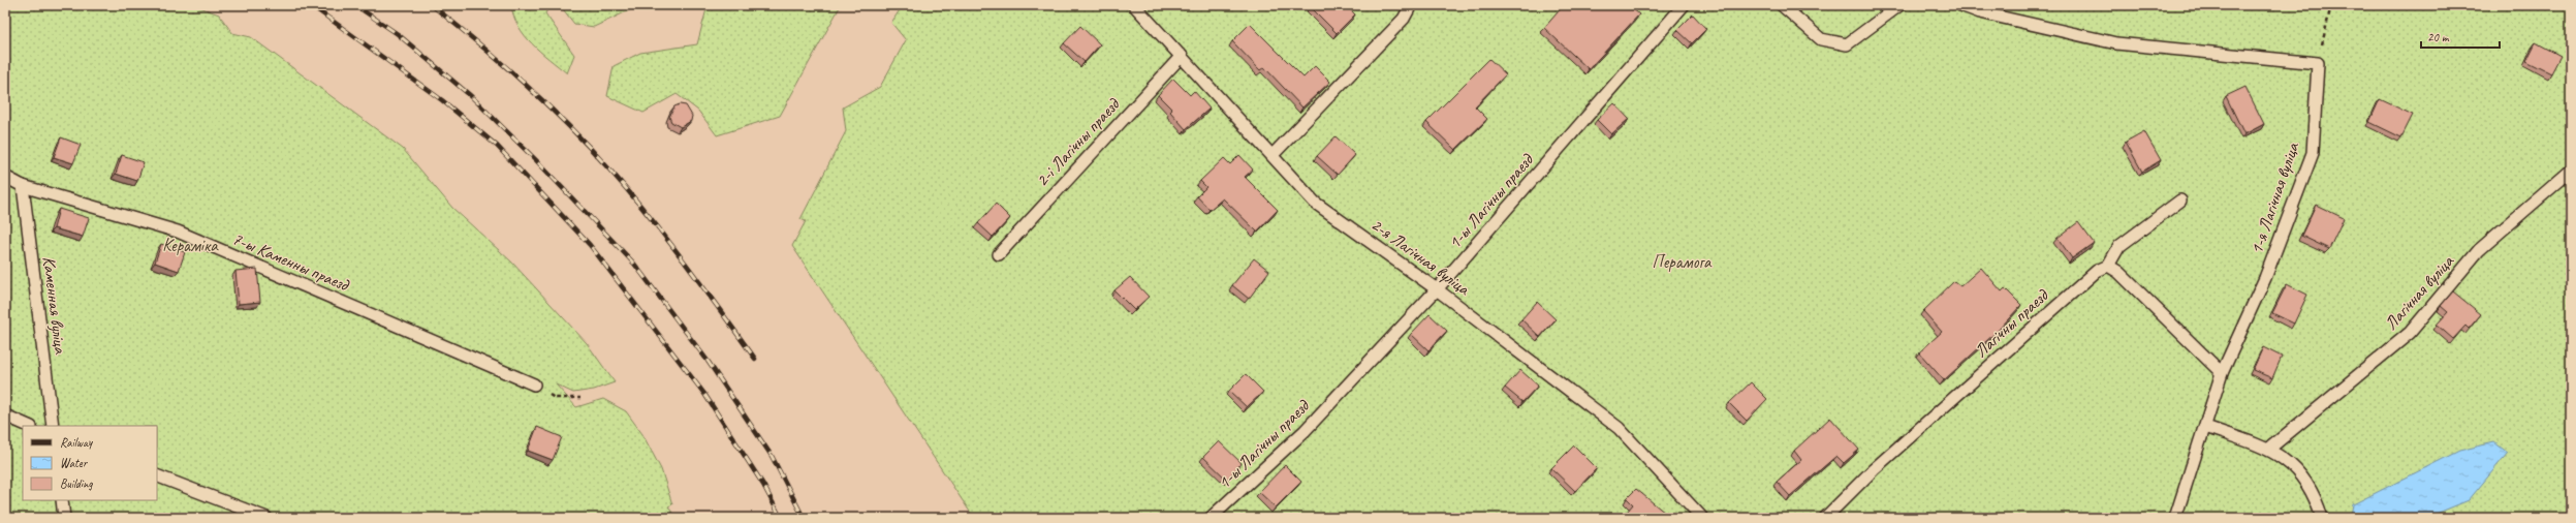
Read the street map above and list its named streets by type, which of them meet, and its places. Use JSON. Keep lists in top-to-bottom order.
{
  "streets": {
    "lane": [
      "2-і Лагічны праезд",
      "1-я Лагічная вуліца",
      "1-ы Лагічны праезд",
      "2-я Лагічная вуліца",
      "7-ы Каменны праезд",
      "Лагічная вуліца",
      "Каменная вуліца",
      "Лагічны праезд"
    ]
  },
  "crossings": [
    ["2-і Лагічны праезд", "2-я Лагічная вуліца"],
    ["1-ы Лагічны праезд", "2-я Лагічная вуліца"],
    ["7-ы Каменны праезд", "Каменная вуліца"]
  ],
  "parks": ["Кераміка", "Перамога"],
  "legend": ["Railway", "Water", "Building"],
  "scale_bar": "20 m"
}
